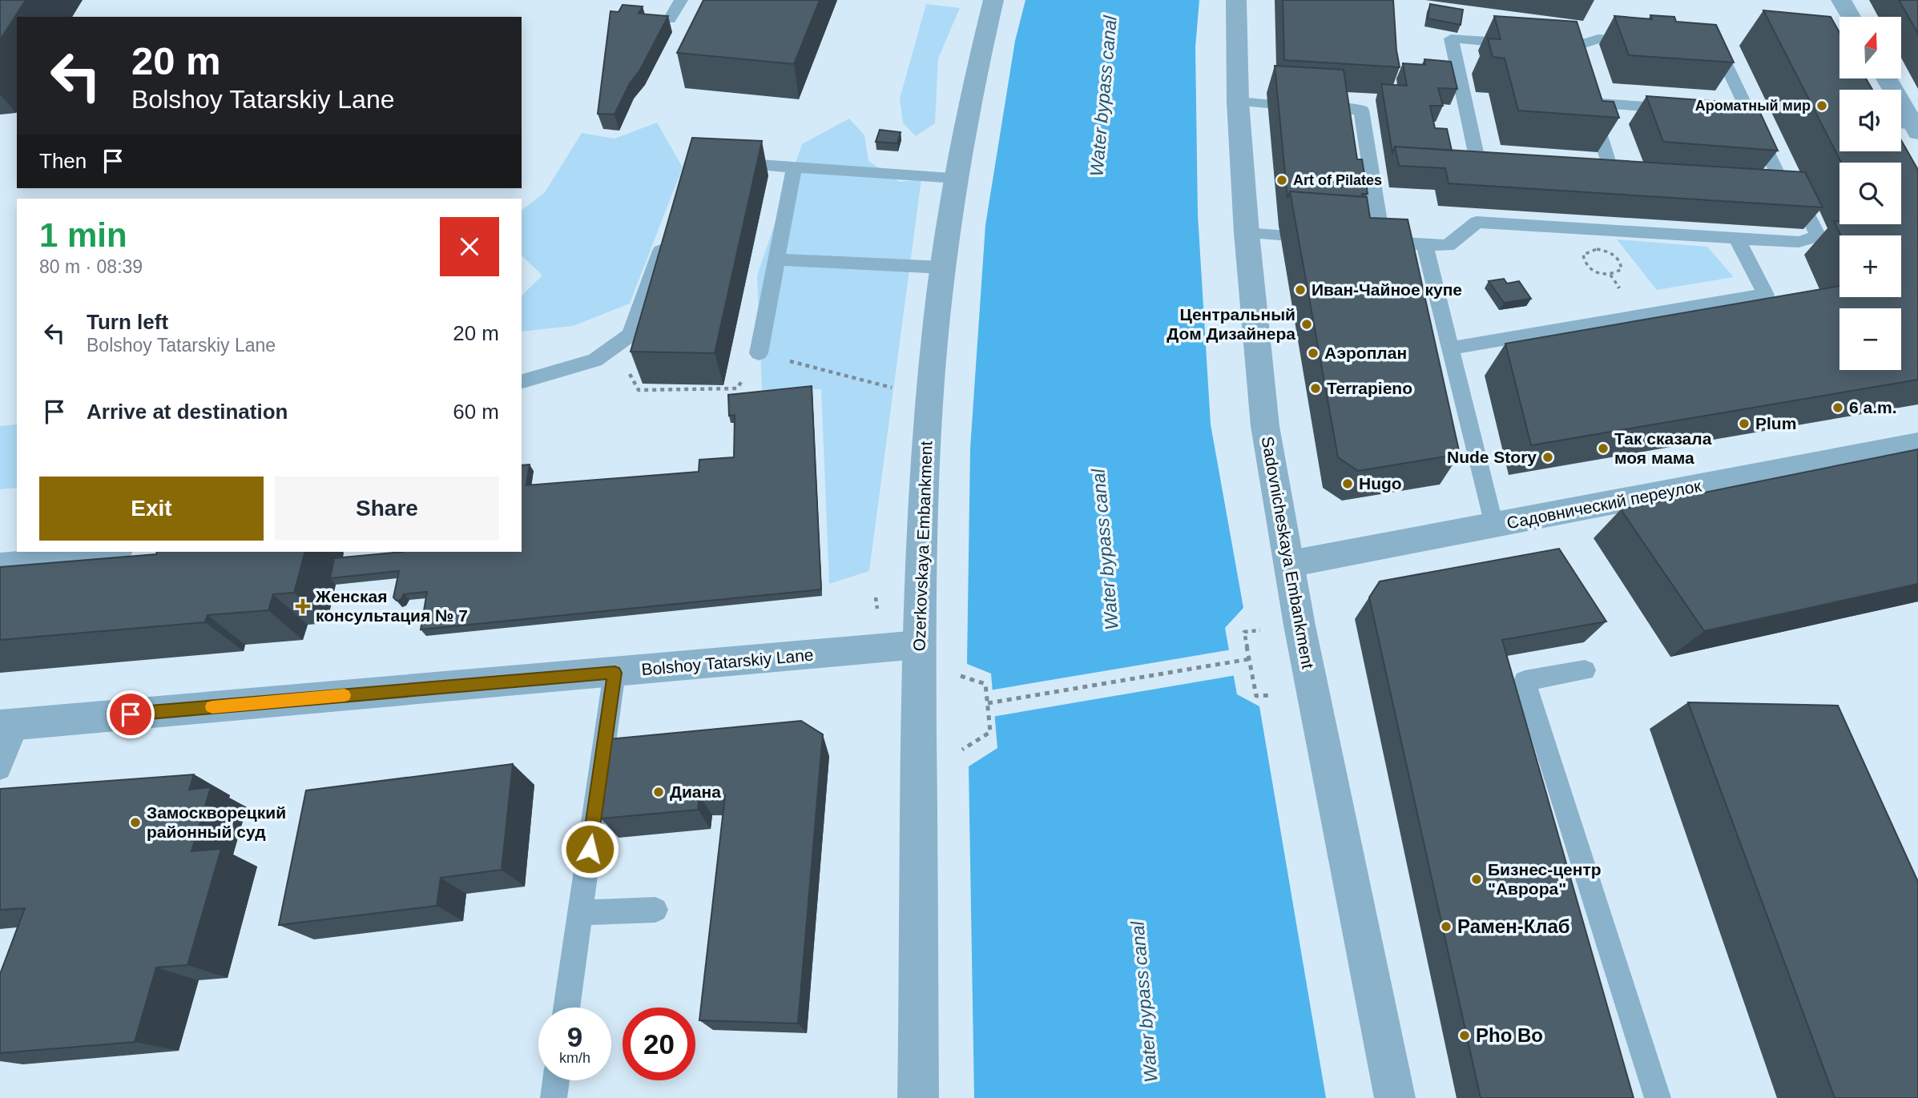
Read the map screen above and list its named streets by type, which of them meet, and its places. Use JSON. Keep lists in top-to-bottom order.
{
  "streets": {
    "street": [
      "Садовнический переулок",
      "Ozerkovskaya Embankment",
      "Sadovnicheskaya Embankment",
      "Bolshoy Tatarskiy Lane"
    ]
  },
  "crossings": [
    ["Садовнический переулок", "Sadovnicheskaya Embankment"],
    ["Ozerkovskaya Embankment", "Bolshoy Tatarskiy Lane"]
  ],
  "water": ["Water bypass canal"],
  "places": {
    "other": [
      "Ароматный мир",
      "Art of Pilates",
      "Иван-Чайное купе",
      "Центральный Дом Дизайнера",
      "Аэроплан",
      "Terrapieno",
      "6 a.m.",
      "Plum",
      "Так сказала моя мама",
      "Nude Story",
      "Hugo",
      "Диана",
      "Замоскворецкий районный суд",
      "Бизнес-центр \"Аврора\"",
      "Рамен-Клаб",
      "Pho Bo"
    ],
    "health": ["Женская консультация № 7"]
  },
  "north": "top",
  "page": {
    "map_buttons": ["+", "−"],
    "turn": ["20 m", "Bolshoy Tatarskiy Lane"],
    "then": "Then",
    "heading": ["1 min", "80 m · 08:39"],
    "list": [
      {
        "name": "Turn left",
        "note": "Bolshoy Tatarskiy Lane",
        "value": "20 m"
      },
      {
        "name": "Arrive at destination",
        "value": "60 m"
      }
    ],
    "buttons": ["Exit", "Share"],
    "speed": "9 km/h",
    "limit": "20"
  }
}
